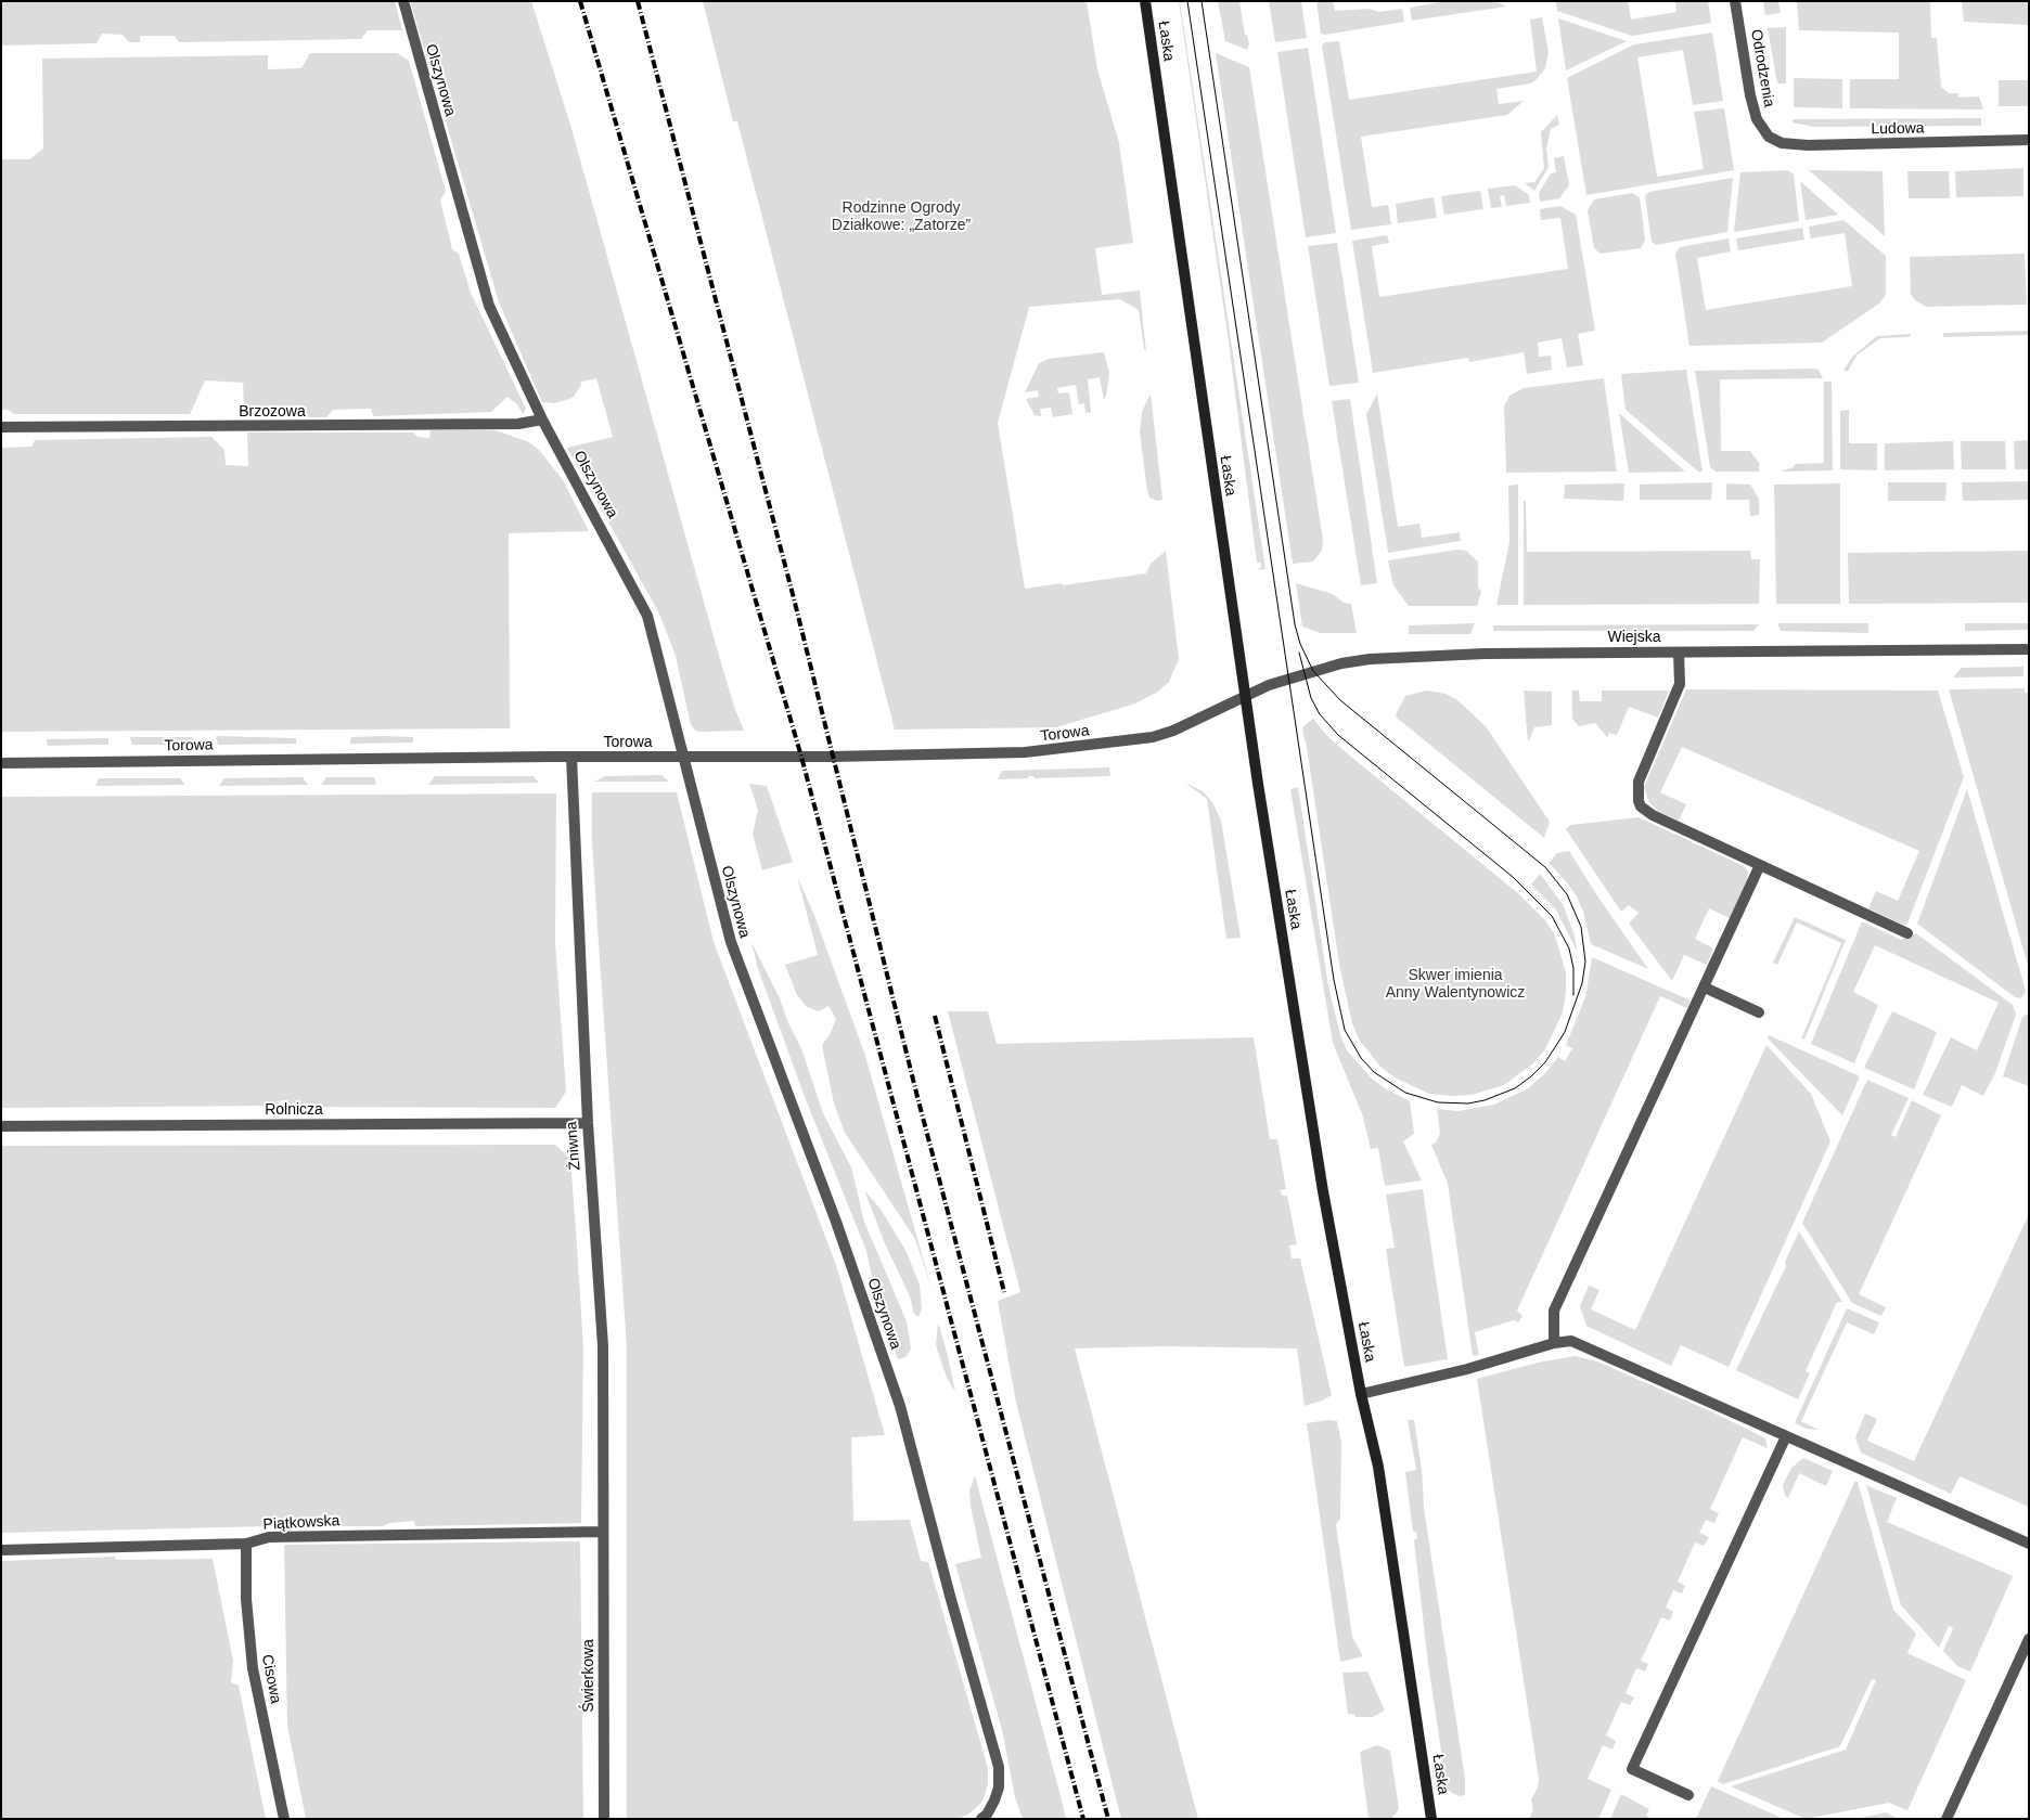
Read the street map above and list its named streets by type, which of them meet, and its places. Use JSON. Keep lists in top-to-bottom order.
{
  "streets": {
    "main road": ["Łaska"],
    "street": [
      "Odrodzenia",
      "Olszynowa",
      "Ludowa",
      "Brzozowa",
      "Wiejska",
      "Torowa",
      "Rolnicza",
      "Żniwna",
      "Piątkowska",
      "Świerkowa",
      "Cisowa"
    ]
  },
  "crossings": [
    ["Łaska", "Wiejska"],
    ["Łaska", "Torowa"],
    ["Odrodzenia", "Ludowa"],
    ["Olszynowa", "Brzozowa"],
    ["Olszynowa", "Torowa"],
    ["Wiejska", "Torowa"],
    ["Torowa", "Żniwna"],
    ["Rolnicza", "Żniwna"],
    ["Żniwna", "Piątkowska"],
    ["Żniwna", "Świerkowa"],
    ["Piątkowska", "Świerkowa"],
    ["Piątkowska", "Cisowa"]
  ],
  "parks": ["Rodzinne Ogrody Działkowe: „Zatorze”", "Skwer imienia Anny Walentynowicz"]
}
